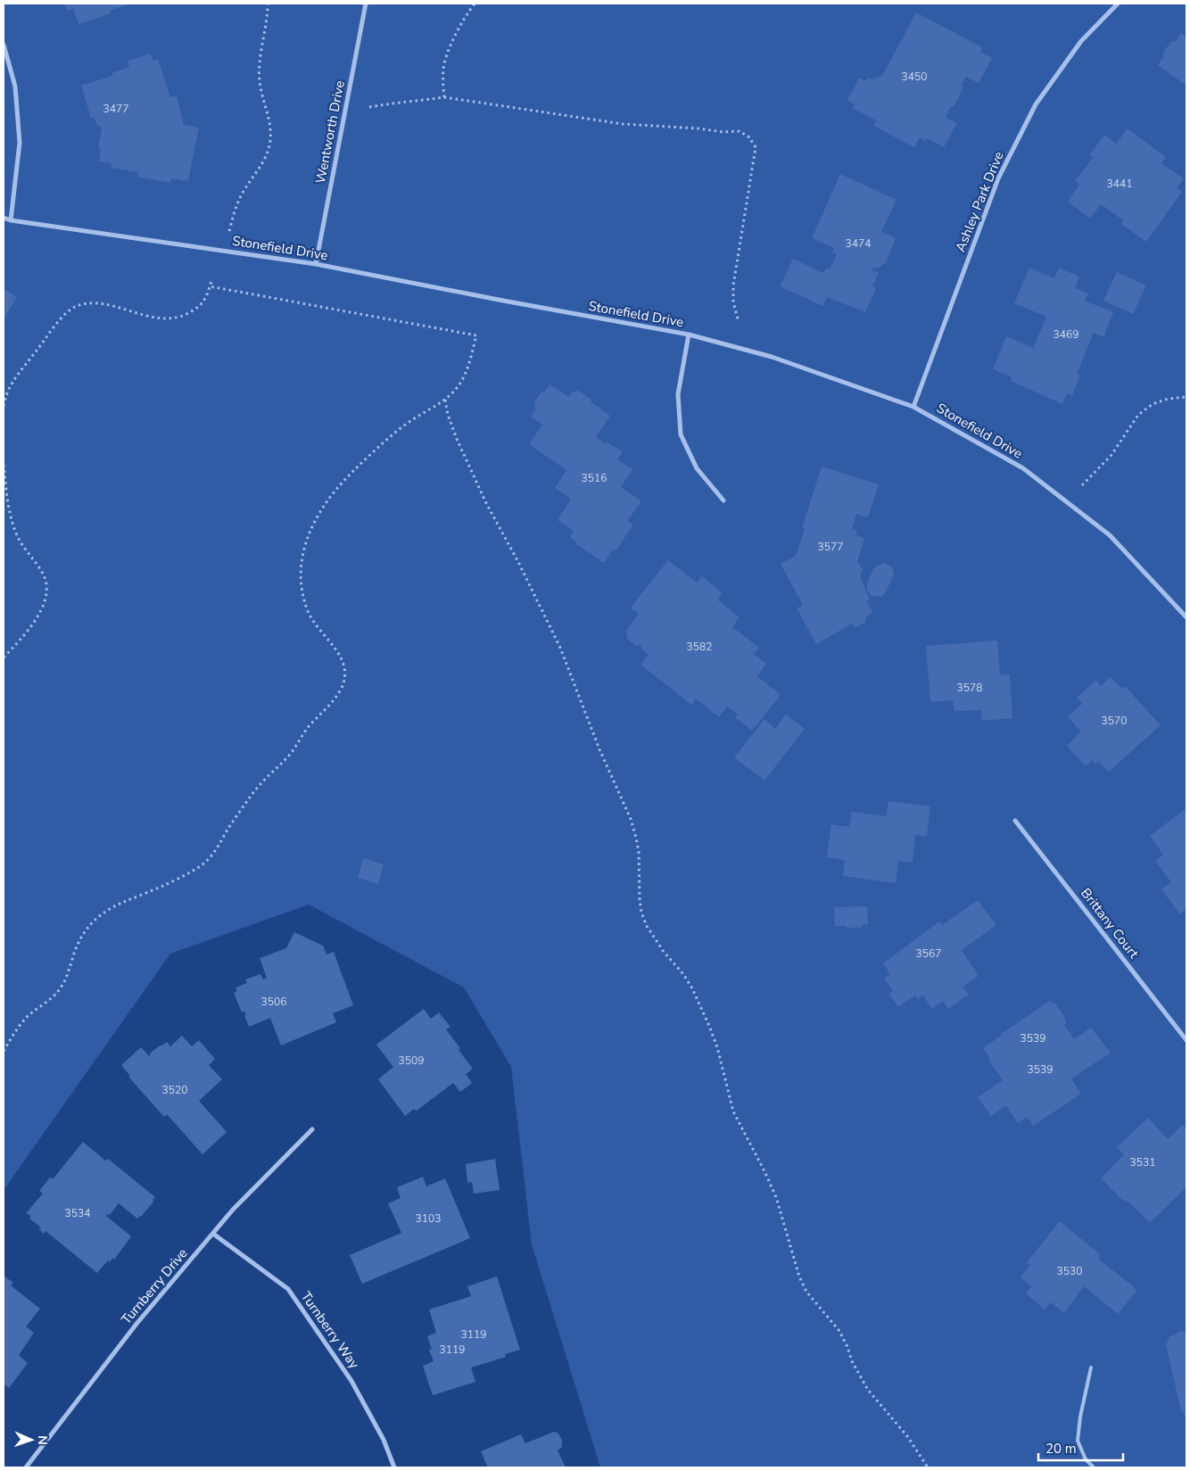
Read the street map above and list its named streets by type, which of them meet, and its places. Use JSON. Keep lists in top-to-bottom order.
{
  "streets": {
    "street": [
      "Wentworth Drive",
      "Ashley Park Drive",
      "Stonefield Drive",
      "Brittany Court",
      "Turnberry Drive",
      "Turnberry Way"
    ]
  },
  "crossings": [
    ["Wentworth Drive", "Stonefield Drive"],
    ["Ashley Park Drive", "Stonefield Drive"],
    ["Turnberry Drive", "Turnberry Way"]
  ],
  "house_numbers": [
    "3450",
    "3477",
    "3441",
    "3474",
    "3469",
    "3516",
    "3577",
    "3582",
    "3578",
    "3570",
    "3567",
    "3506",
    "3539",
    "3509",
    "3539",
    "3520",
    "3531",
    "3534",
    "3103",
    "3530",
    "3119",
    "3119"
  ],
  "scale_bar": "20 m",
  "north": "right"
}
